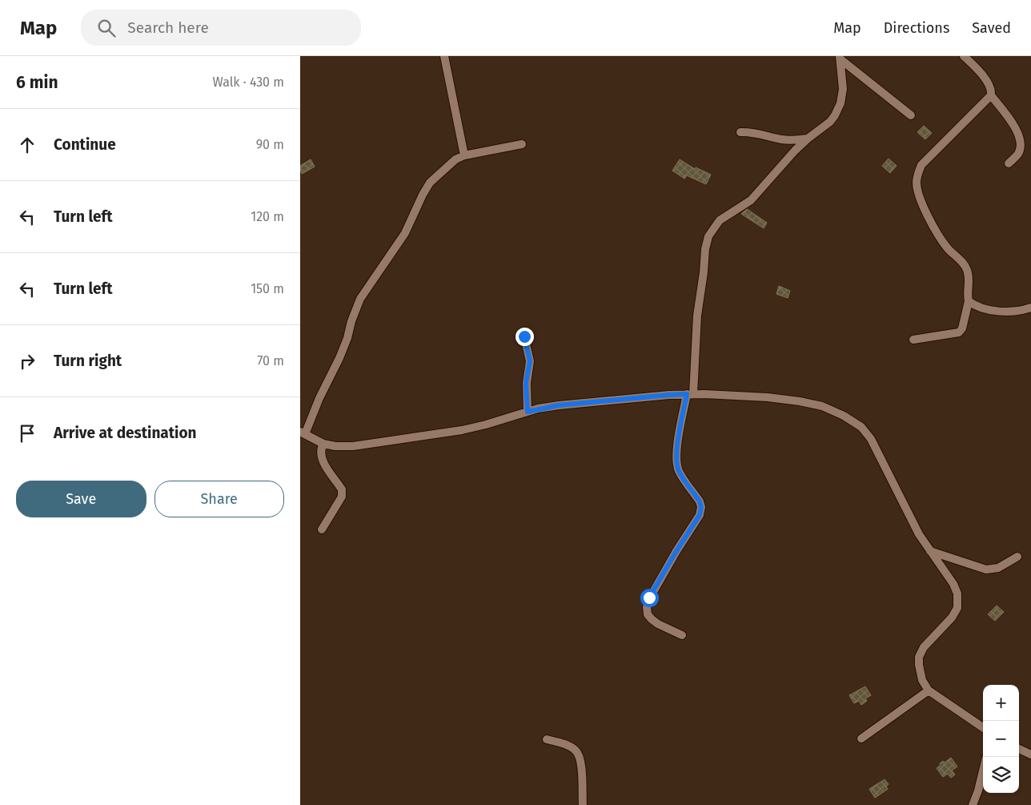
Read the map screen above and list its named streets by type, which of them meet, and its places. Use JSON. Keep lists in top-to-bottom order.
{
  "page": {
    "header": "Map",
    "search": "Search here",
    "nav": ["Map", "Directions", "Saved"],
    "heading": ["6 min", "Walk · 430 m"],
    "list": [
      ["Continue", "90 m"],
      ["Turn left", "120 m"],
      ["Turn left", "150 m"],
      ["Turn right", "70 m"],
      "Arrive at destination"
    ],
    "buttons": ["Save", "Share"],
    "map_buttons": ["+", "−"]
  }
}
